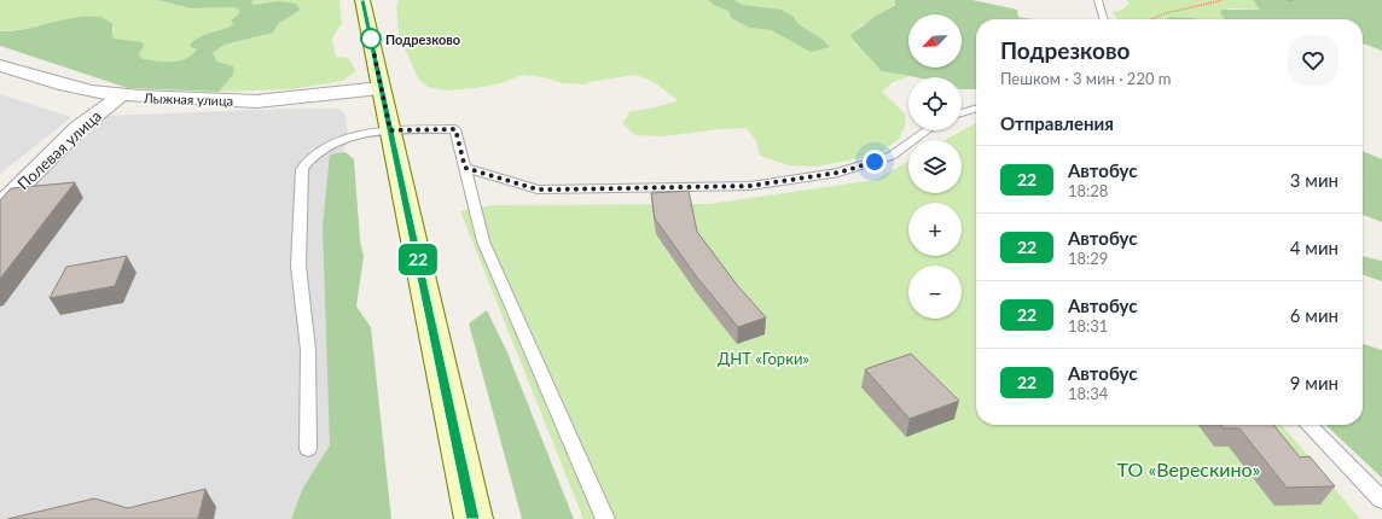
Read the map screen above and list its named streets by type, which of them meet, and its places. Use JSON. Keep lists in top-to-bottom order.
{
  "streets": {
    "street": ["Лыжная улица", "Полевая улица"]
  },
  "crossings": [
    ["Лыжная улица", "Полевая улица"]
  ],
  "parks": ["ДНТ «Горки»", "ТО «Верескино»"],
  "places": ["Подрезково"],
  "lines": ["bus line 22"],
  "north": "bottom left",
  "page": {
    "on_map": "22",
    "map_buttons": ["+", "−"],
    "heading": [
      ["Подрезково", "Пешком · 3 мин · 220 m"],
      "Отправления"
    ],
    "list": [
      {
        "mark": "22",
        "name": "Автобус",
        "note": "18:28",
        "value": "3 мин"
      },
      {
        "mark": "22",
        "name": "Автобус",
        "note": "18:29",
        "value": "4 мин"
      },
      {
        "mark": "22",
        "name": "Автобус",
        "note": "18:31",
        "value": "6 мин"
      },
      {
        "mark": "22",
        "name": "Автобус",
        "note": "18:34",
        "value": "9 мин"
      }
    ]
  }
}
